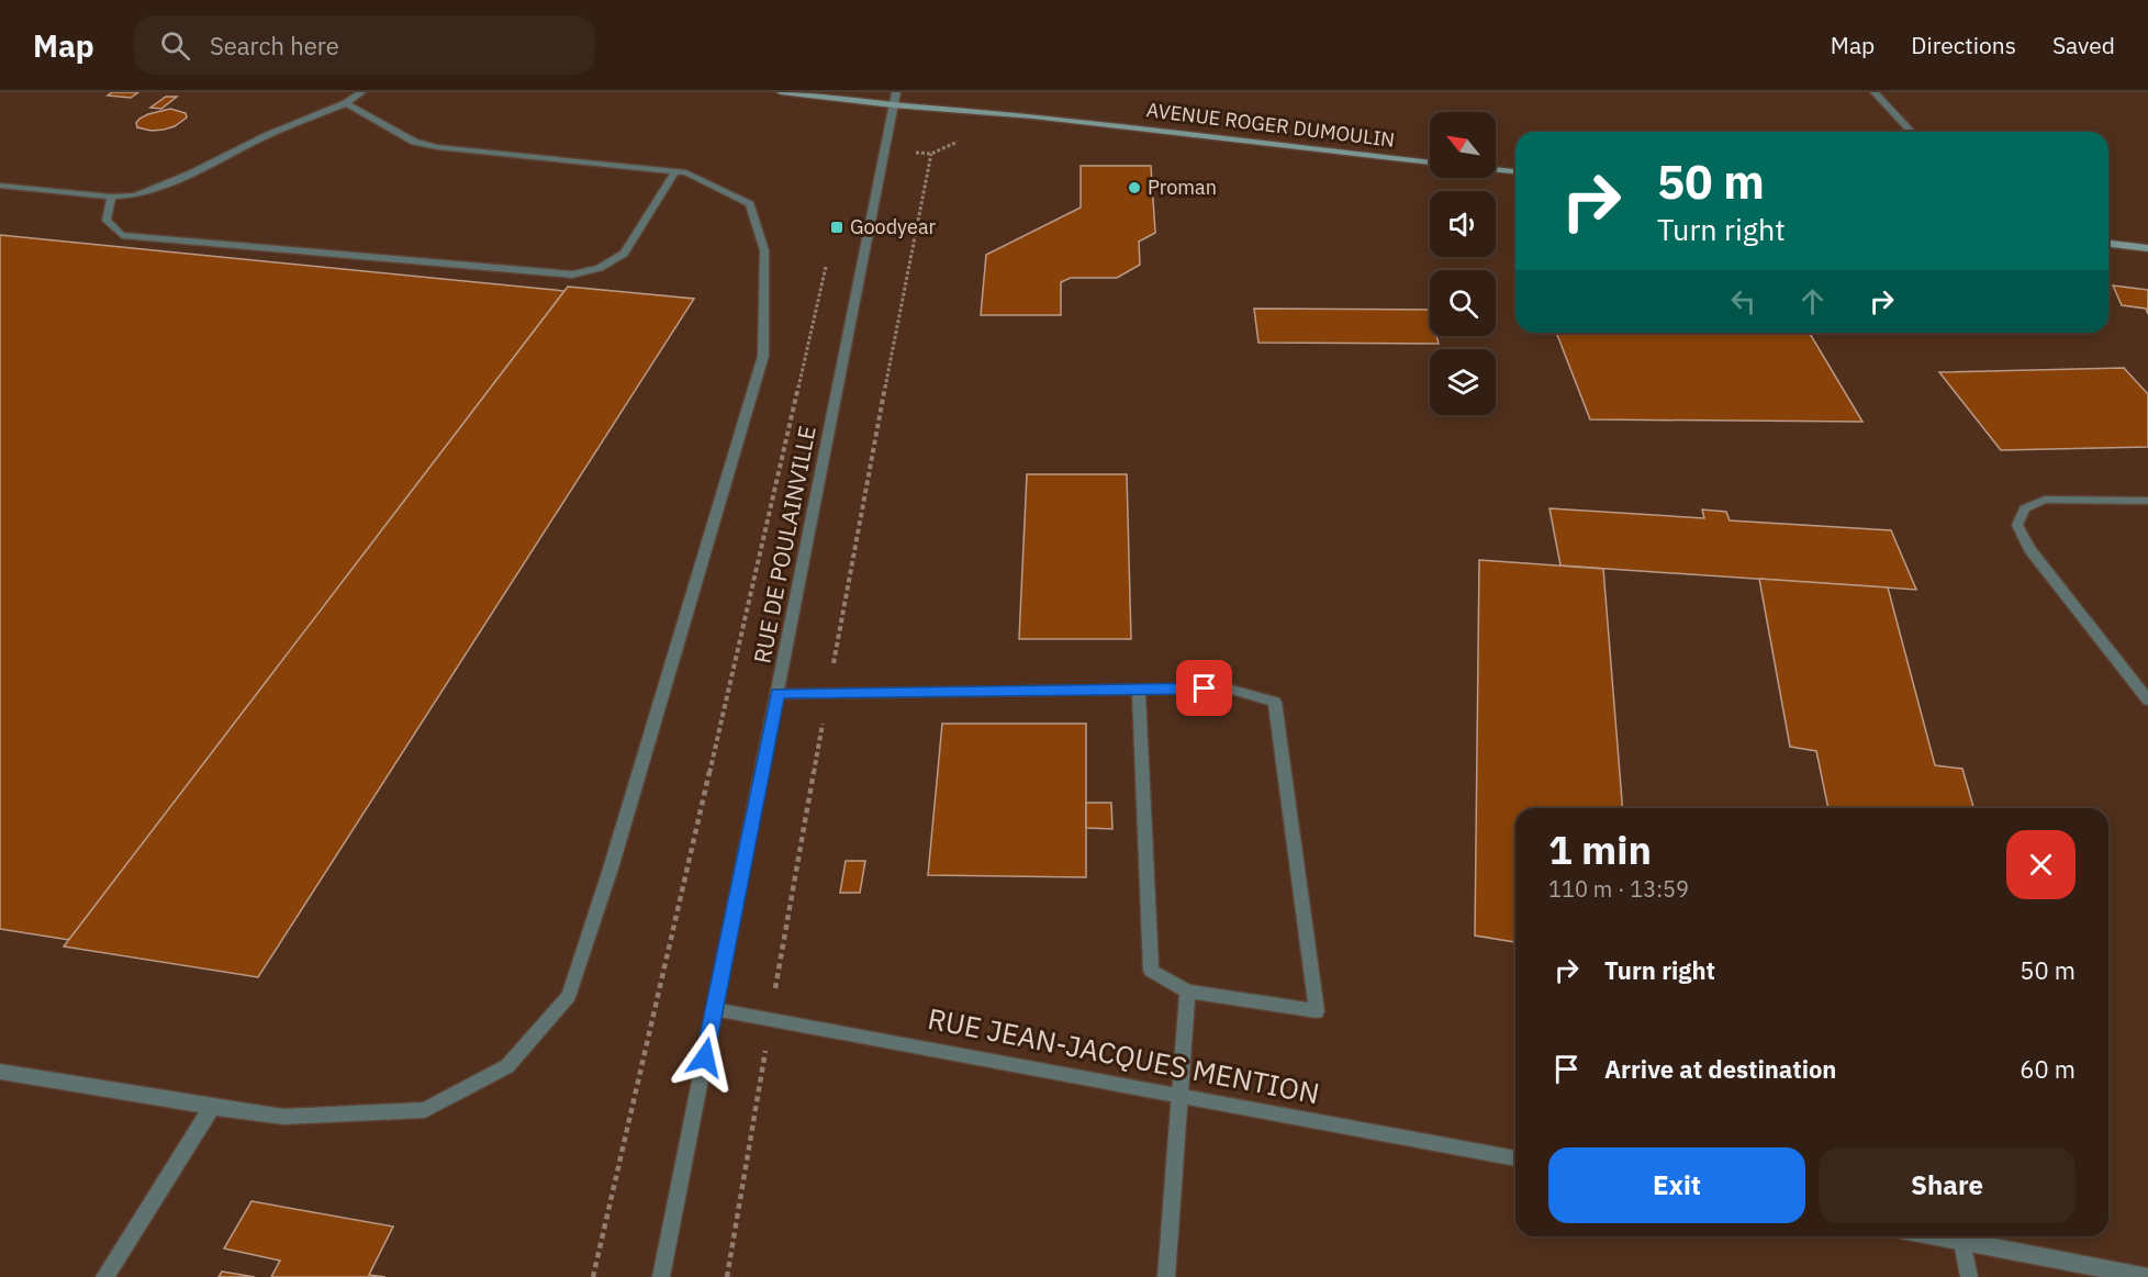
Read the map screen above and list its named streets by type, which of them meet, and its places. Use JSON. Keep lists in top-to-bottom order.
{
  "streets": {
    "main road": ["AVENUE ROGER DUMOULIN"],
    "street": ["RUE DE POULAINVILLE", "RUE JEAN-JACQUES MENTION"]
  },
  "crossings": [
    ["AVENUE ROGER DUMOULIN", "RUE DE POULAINVILLE"],
    ["RUE DE POULAINVILLE", "RUE JEAN-JACQUES MENTION"]
  ],
  "places": {
    "other": ["Proman"],
    "transit": ["Goodyear"]
  },
  "north": "top left",
  "page": {
    "header": "Map",
    "search": "Search here",
    "nav": ["Map", "Directions", "Saved"],
    "turn": ["50 m", "Turn right"],
    "heading": ["1 min", "110 m · 13:59"],
    "list": [
      {
        "name": "Turn right",
        "value": "50 m"
      },
      {
        "name": "Arrive at destination",
        "value": "60 m"
      }
    ],
    "buttons": ["Exit", "Share"]
  }
}
